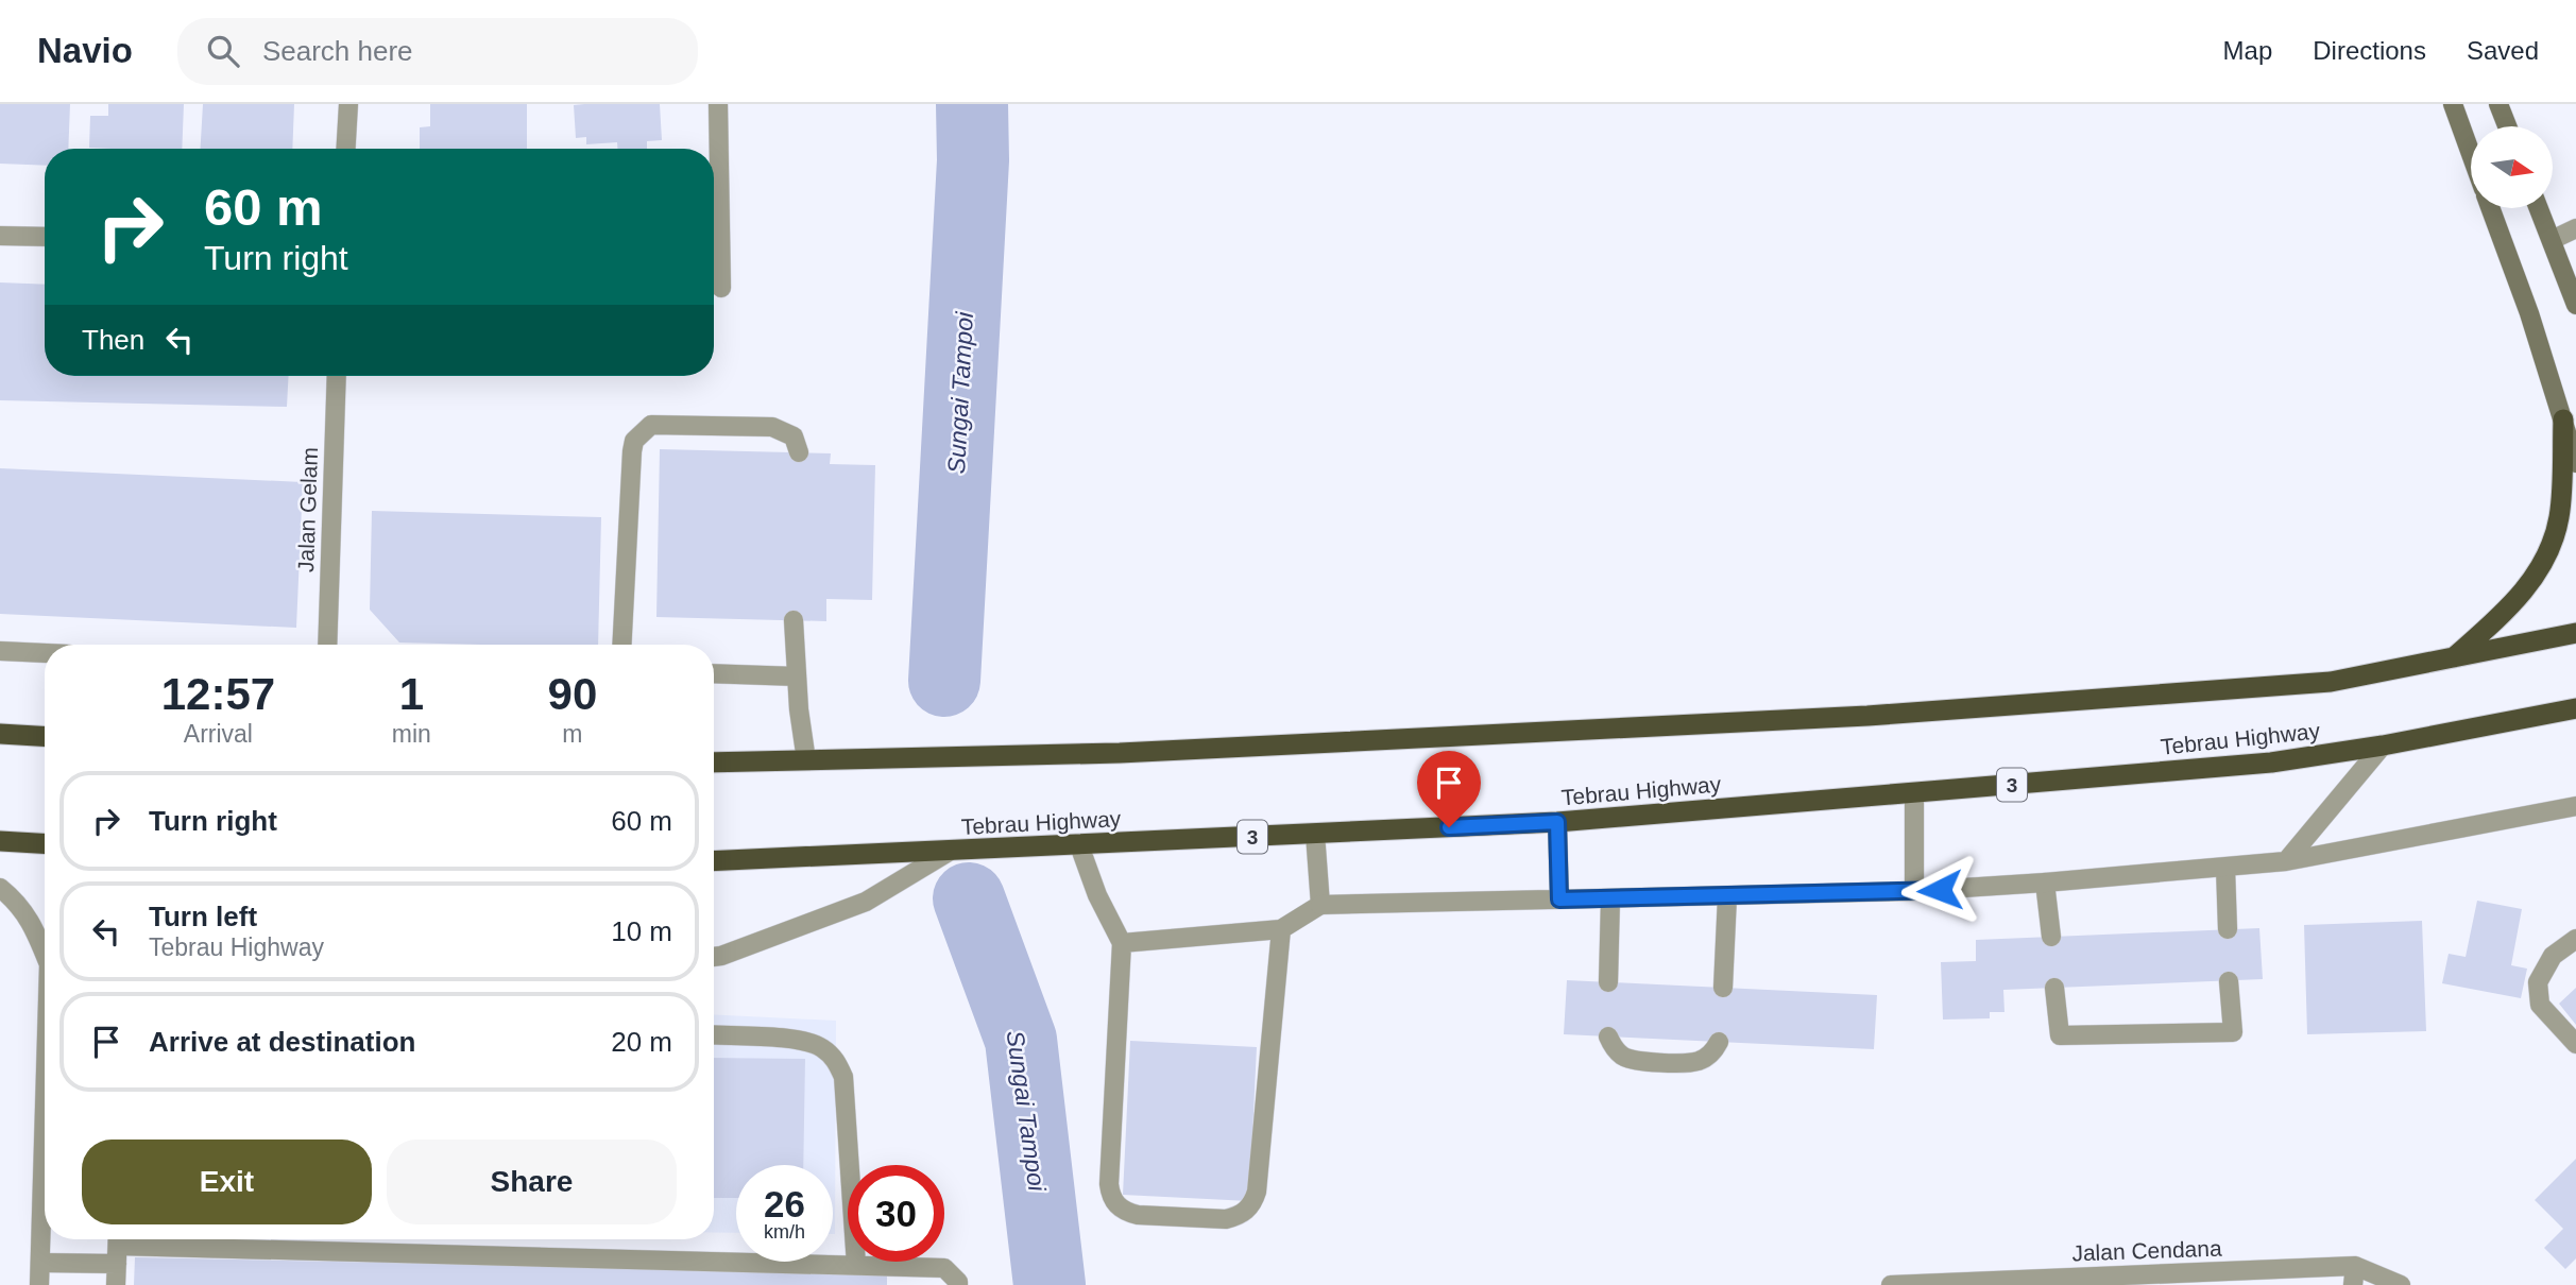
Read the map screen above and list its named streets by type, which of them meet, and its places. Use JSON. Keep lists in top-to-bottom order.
{
  "streets": {
    "highway": ["Tebrau Highway", "3"],
    "street": ["Jalan Gelam", "Jalan Cendana"]
  },
  "water": ["Sungai Tampoi"],
  "north": "right",
  "page": {
    "header": "Navio",
    "search": "Search here",
    "nav": ["Map", "Directions", "Saved"],
    "turn": ["60 m", "Turn right"],
    "then": "Then",
    "eta": [
      "12:57",
      "Arrival",
      "1",
      "min",
      "90",
      "m"
    ],
    "list": [
      {
        "name": "Turn right",
        "value": "60 m"
      },
      {
        "name": "Turn left",
        "note": "Tebrau Highway",
        "value": "10 m"
      },
      {
        "name": "Arrive at destination",
        "value": "20 m"
      }
    ],
    "buttons": ["Exit", "Share"],
    "speed": "26 km/h",
    "limit": "30"
  }
}
